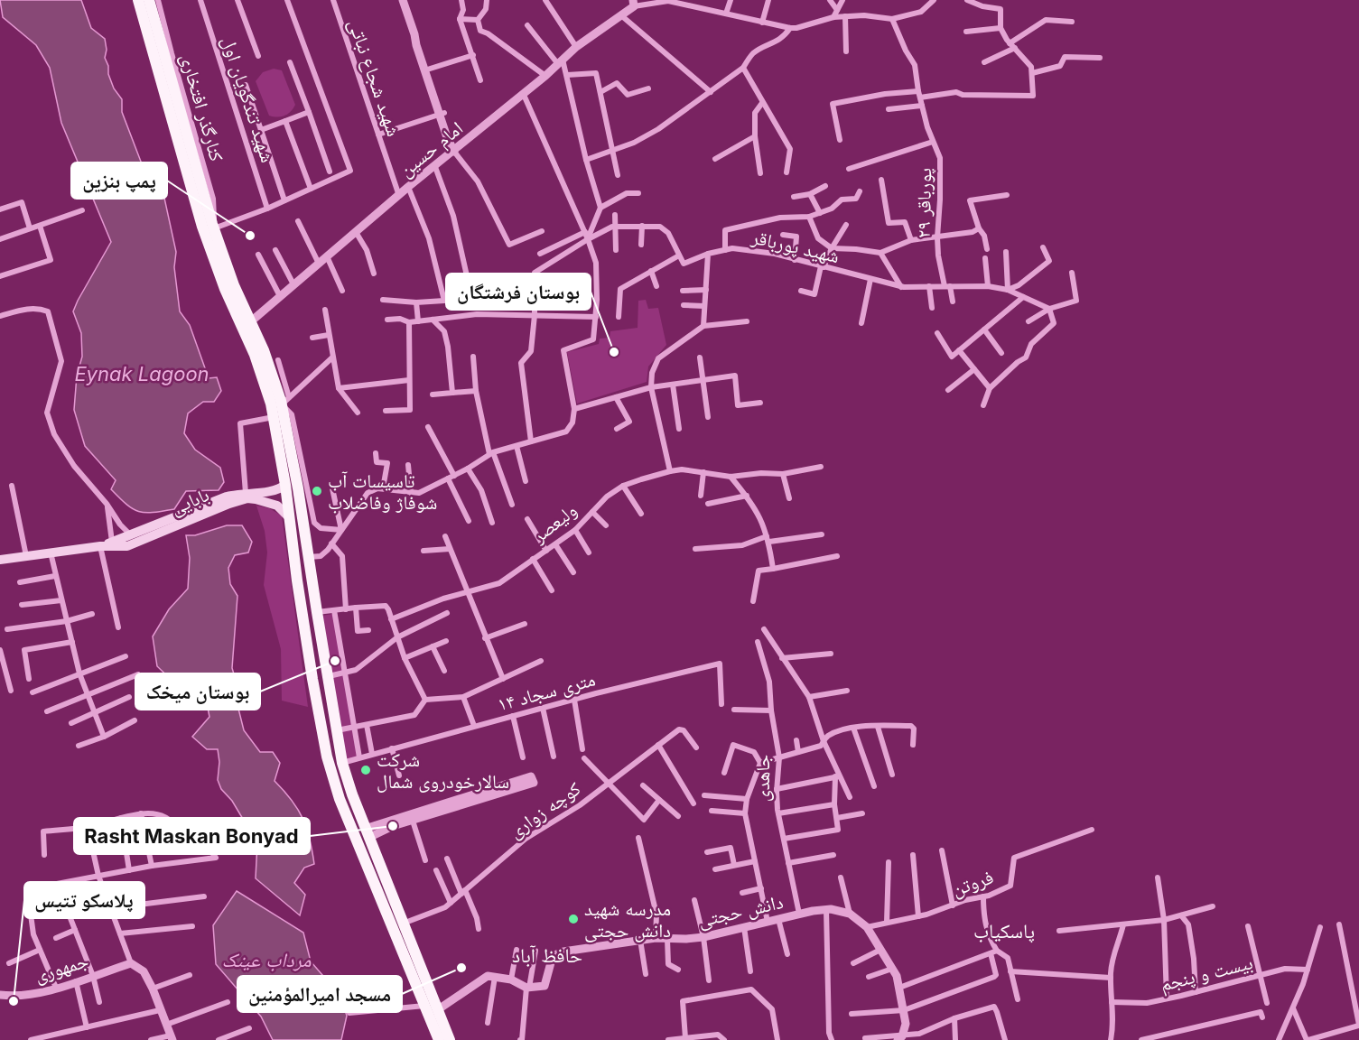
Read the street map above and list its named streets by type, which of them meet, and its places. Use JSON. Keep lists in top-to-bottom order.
{
  "streets": {
    "main road": ["بابایی"],
    "street": [
      "شهید شجاع نباتی",
      "شهید تندگویان اول",
      "کنارگذر افتخاری",
      "امام حسین",
      "پورباقر ۲۹",
      "شهید پورباقر",
      "ولیعصر",
      "۱۴ متری سجاد",
      "جاهدی",
      "کوچه زواری",
      "فروتن",
      "دانش حجتی",
      "جمهوری",
      "بیست و پنجم"
    ]
  },
  "crossings": [
    ["شهید شجاع نباتی", "امام حسین"],
    ["پورباقر ۲۹", "شهید پورباقر"],
    ["جاهدی", "دانش حجتی"],
    ["فروتن", "دانش حجتی"]
  ],
  "districts": ["پاسکیاب", "حافظ آباد"],
  "water": ["Eynak Lagoon", "مرداب عینک"],
  "places": [
    "پمپ بنزین",
    "بوستان فرشتگان",
    "تاسیسات آب شوفاژ وفاضلاب",
    "بوستان میخک",
    "شرکت سالارخودروی شمال",
    "Rasht Maskan Bonyad",
    "مدرسه شهید دانش حجتی",
    "مسجد امیرالمؤمنین",
    "پلاسکو تتیس"
  ]
}
